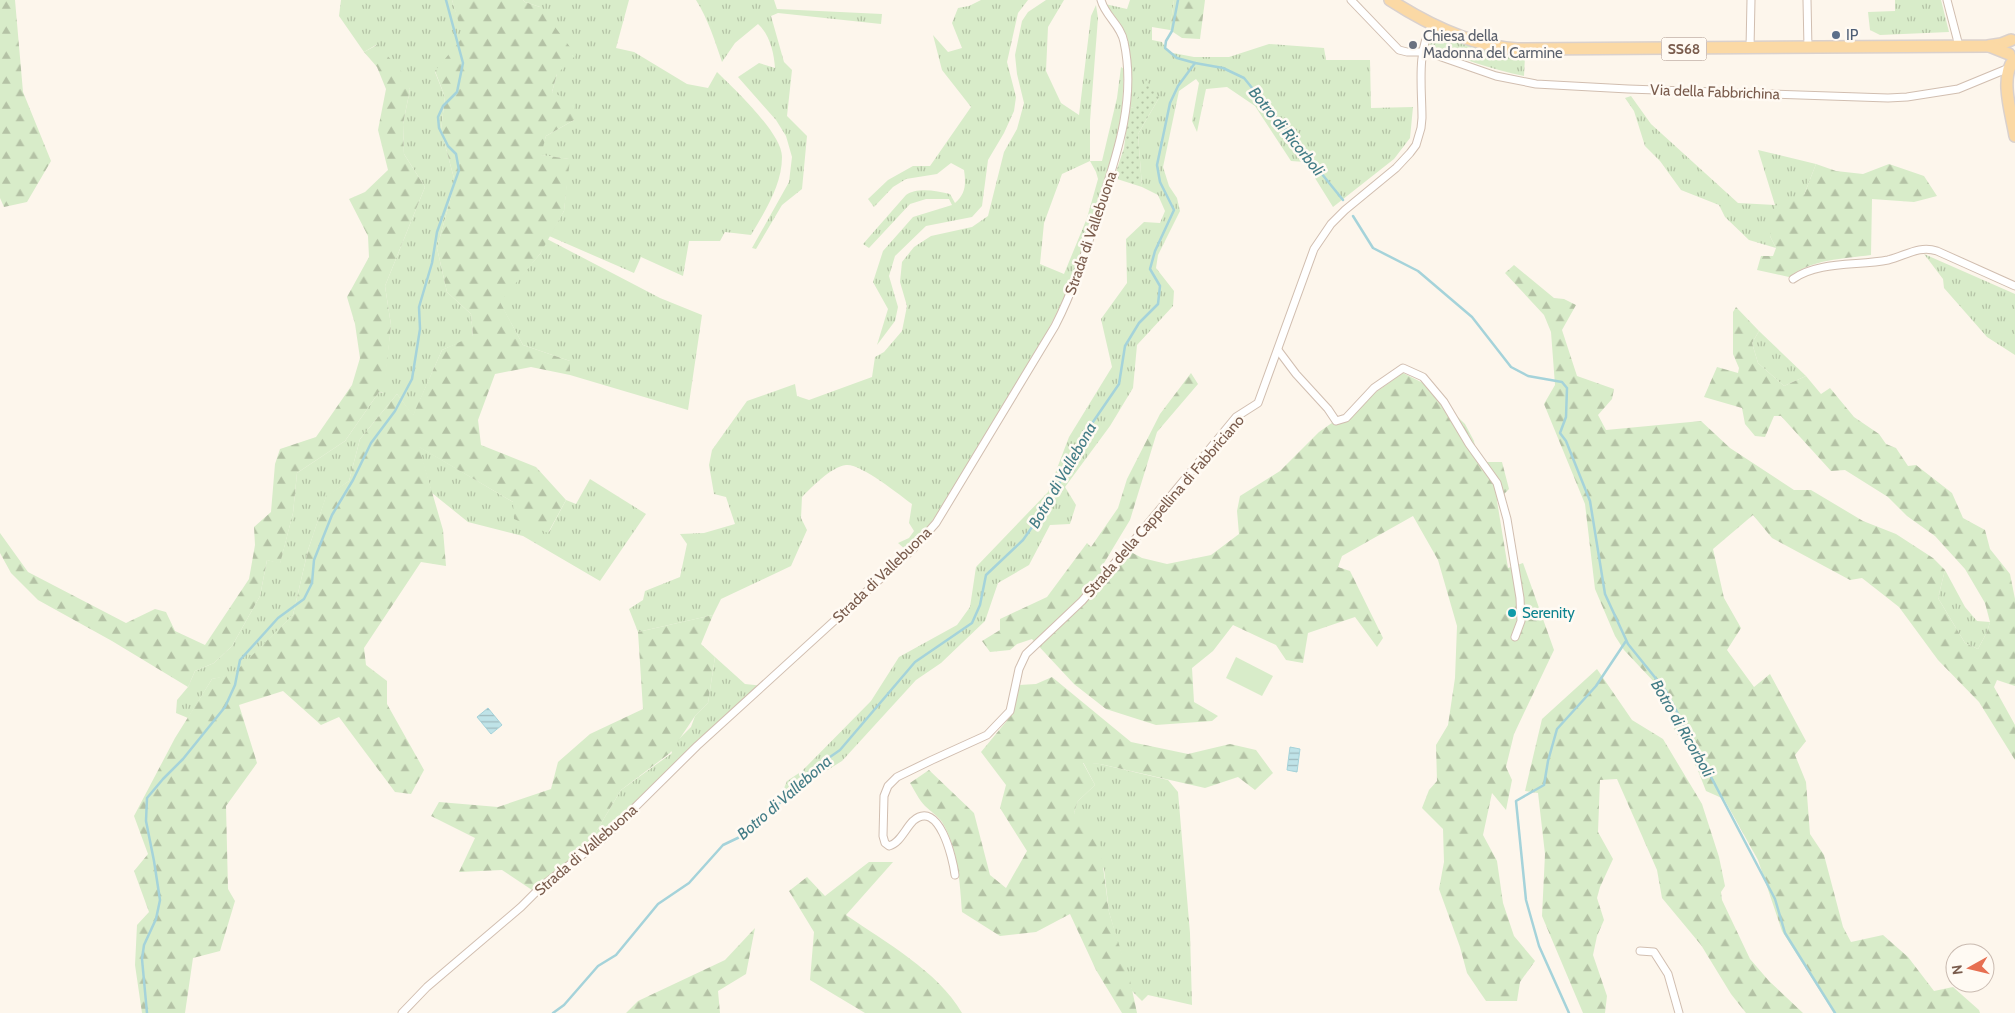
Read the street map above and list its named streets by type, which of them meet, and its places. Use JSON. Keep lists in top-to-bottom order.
{
  "streets": {
    "main road": ["SS68"],
    "street": ["Via della Fabbrichina", "Strada di Vallebuona", "Strada della Cappellina di Fabbriciano"]
  },
  "crossings": [
    ["SS68", "Via della Fabbrichina"],
    ["SS68", "Strada della Cappellina di Fabbriciano"],
    ["Via della Fabbrichina", "Strada della Cappellina di Fabbriciano"]
  ],
  "water": ["Botro di Ricorboli", "Botro di Vallebona"],
  "places": ["IP", "Chiesa della Madonna del Carmine", "Serenity"],
  "north": "left"
}
